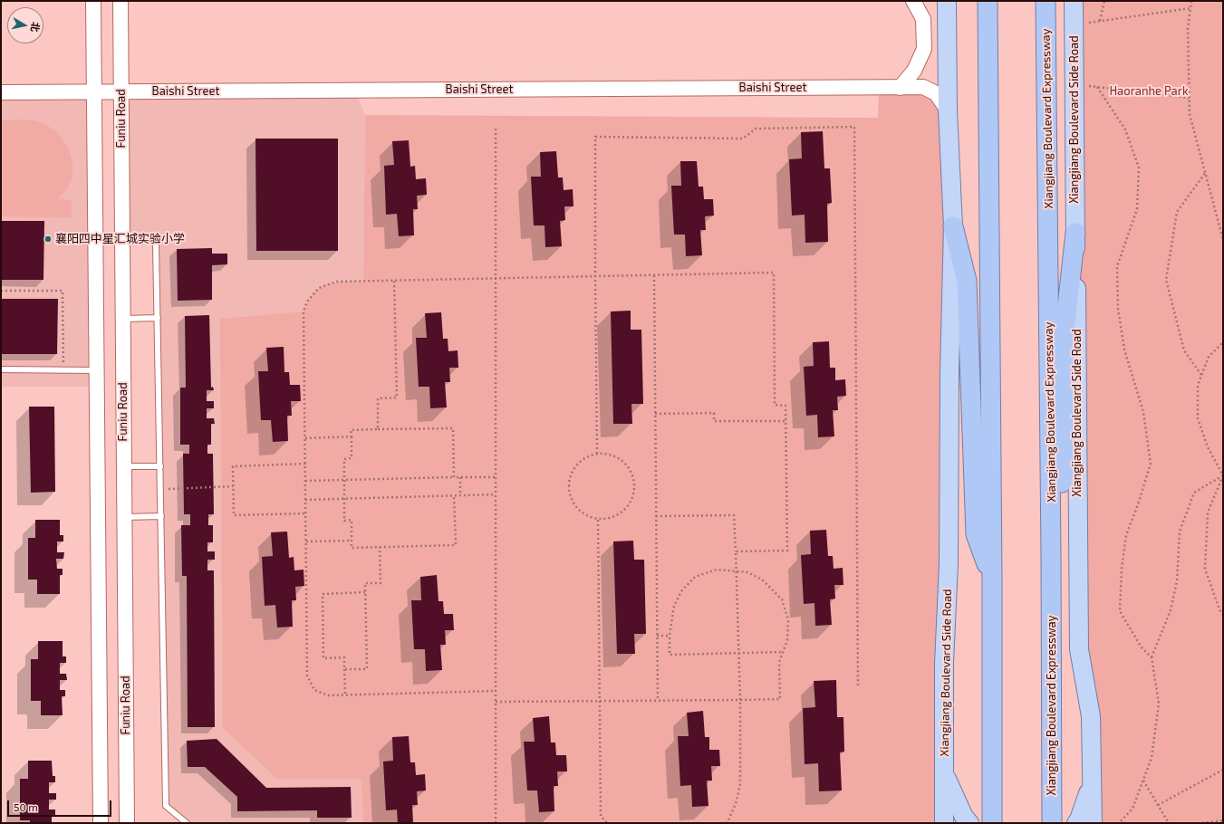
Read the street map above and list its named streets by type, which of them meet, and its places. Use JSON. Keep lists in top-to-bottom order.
{
  "streets": {
    "highway": ["Xiangjiang Boulevard Expressway"],
    "main road": ["Xiangjiang Boulevard Side Road"],
    "street": ["Baishi Street", "Funiu Road"]
  },
  "crossings": [
    ["Baishi Street", "Funiu Road"],
    ["Baishi Street", "Xiangjiang Boulevard Side Road"]
  ],
  "parks": ["Haoranhe Park"],
  "places": ["襄阳四中星汇城实验小学"],
  "scale_bar": "50 m",
  "north": "right"
}
